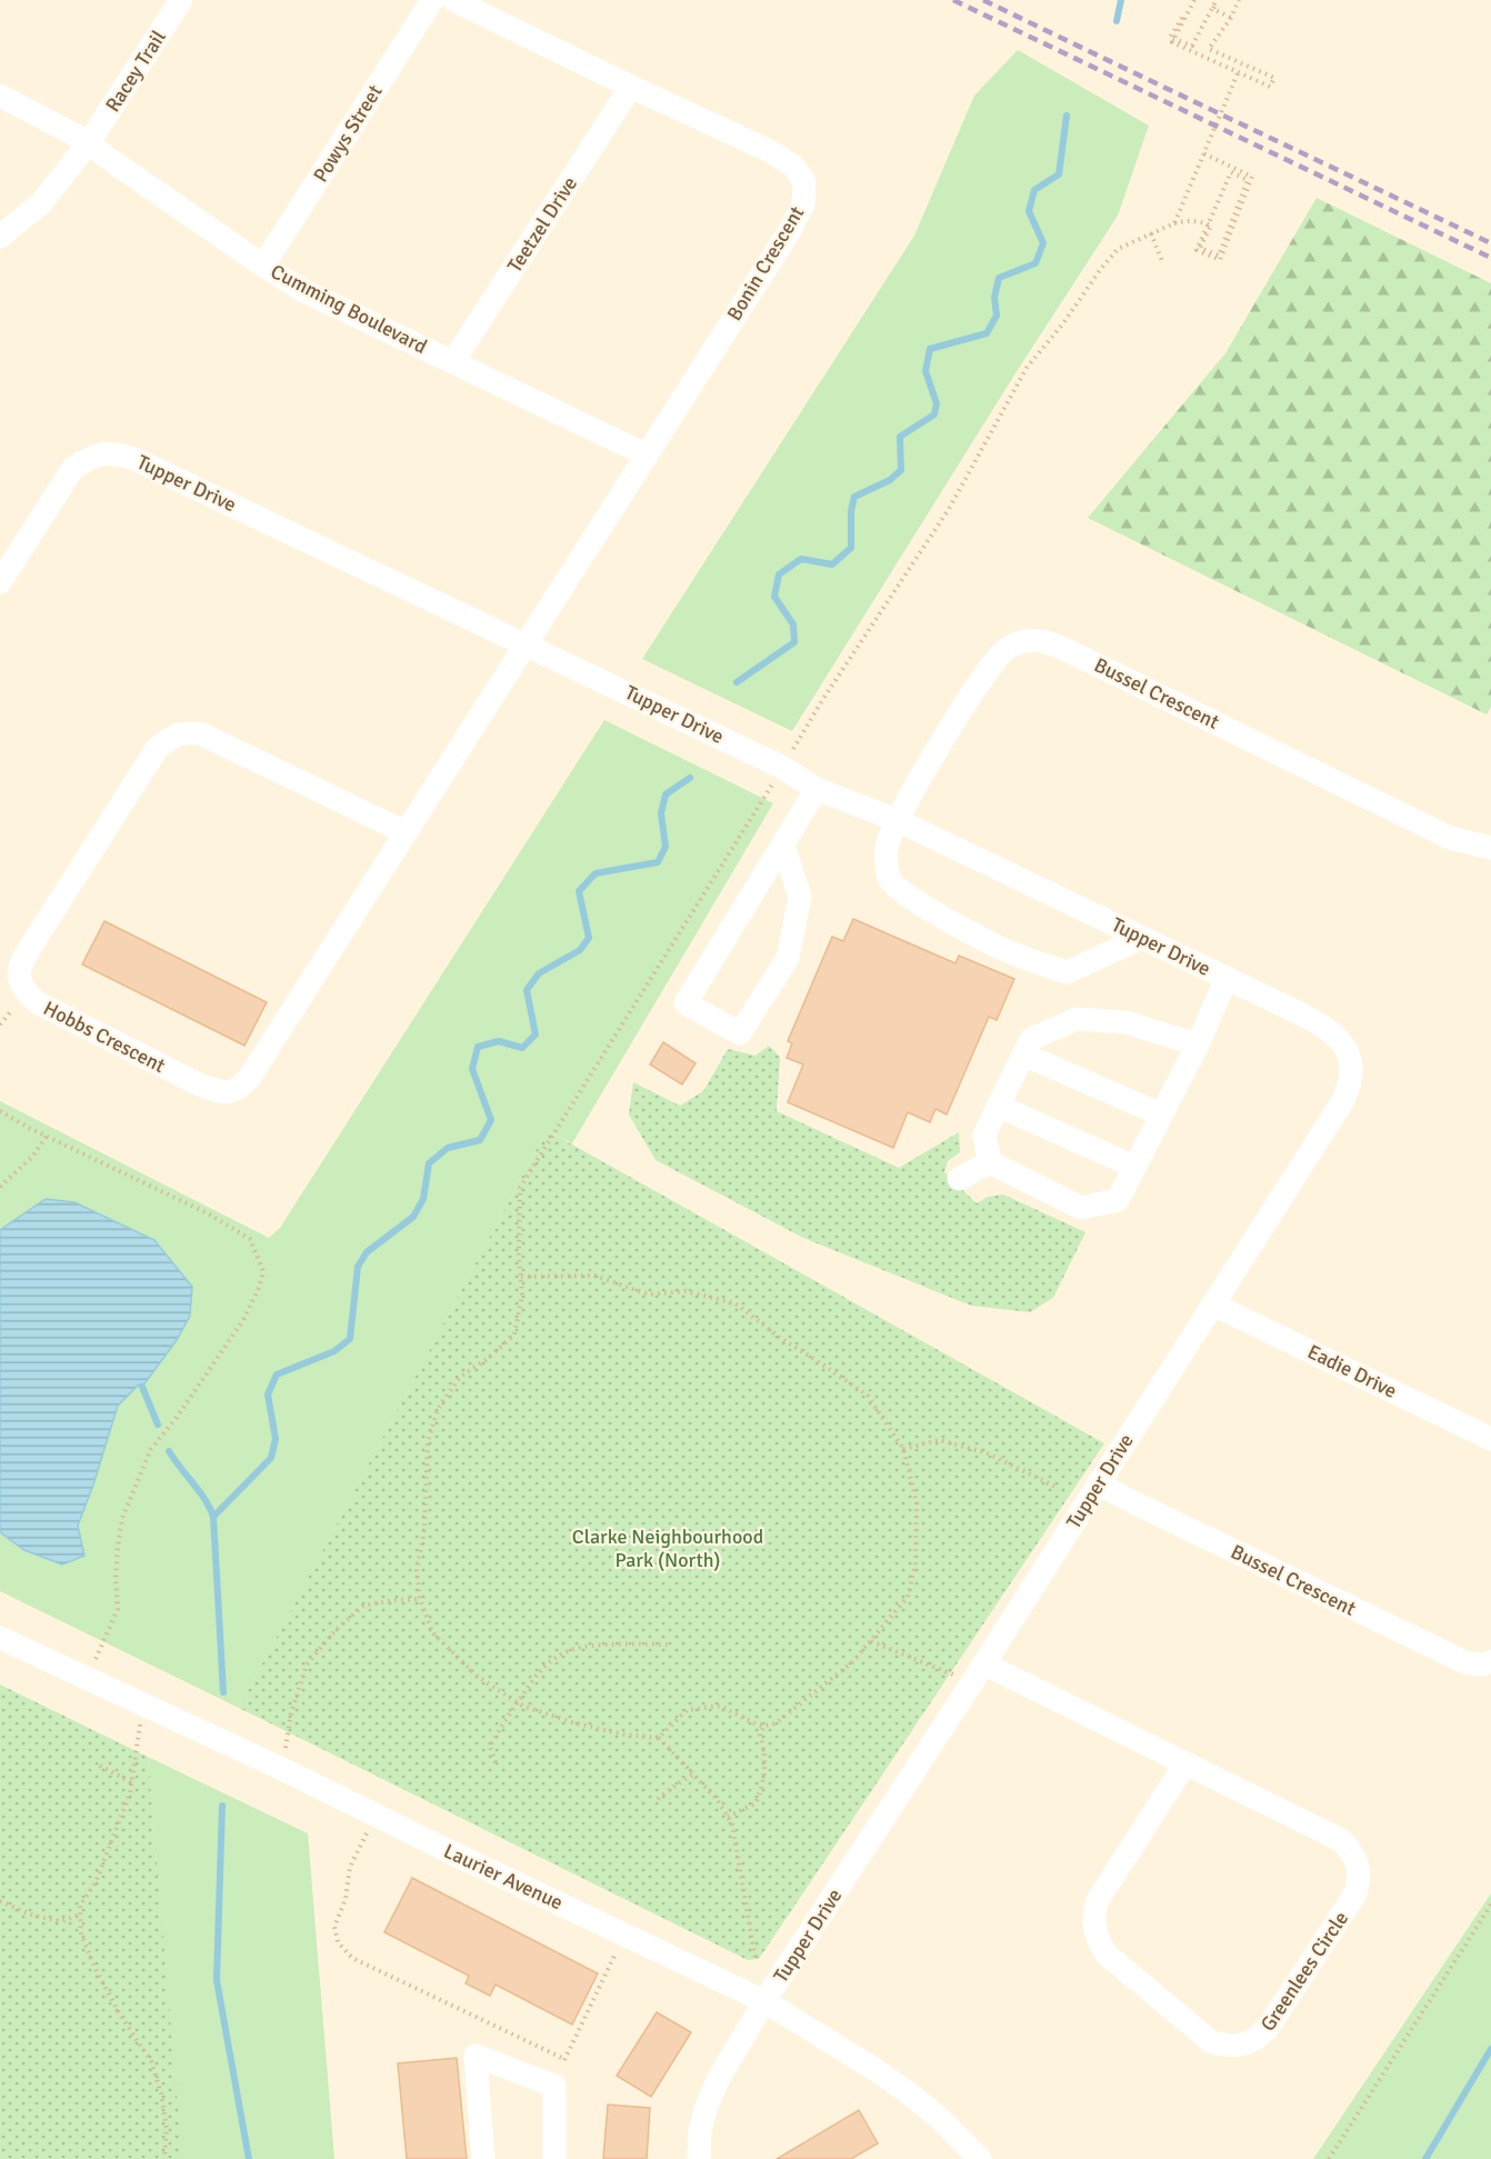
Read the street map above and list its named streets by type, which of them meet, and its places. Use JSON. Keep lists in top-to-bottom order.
{
  "streets": {
    "street": [
      "Racey Trail",
      "Powys Street",
      "Teetzel Drive",
      "Bonin Crescent",
      "Cumming Boulevard",
      "Tupper Drive",
      "Bussel Crescent",
      "Hobbs Crescent",
      "Eadie Drive",
      "Laurier Avenue",
      "Greenlees Circle"
    ]
  },
  "crossings": [
    ["Racey Trail", "Cumming Boulevard"],
    ["Powys Street", "Cumming Boulevard"],
    ["Teetzel Drive", "Bonin Crescent"],
    ["Teetzel Drive", "Cumming Boulevard"],
    ["Bonin Crescent", "Cumming Boulevard"],
    ["Bonin Crescent", "Tupper Drive"],
    ["Bonin Crescent", "Hobbs Crescent"],
    ["Tupper Drive", "Bussel Crescent"],
    ["Tupper Drive", "Hobbs Crescent"],
    ["Tupper Drive", "Eadie Drive"],
    ["Tupper Drive", "Laurier Avenue"],
    ["Tupper Drive", "Greenlees Circle"]
  ],
  "parks": ["Clarke Neighbourhood Park (North)"]
}
